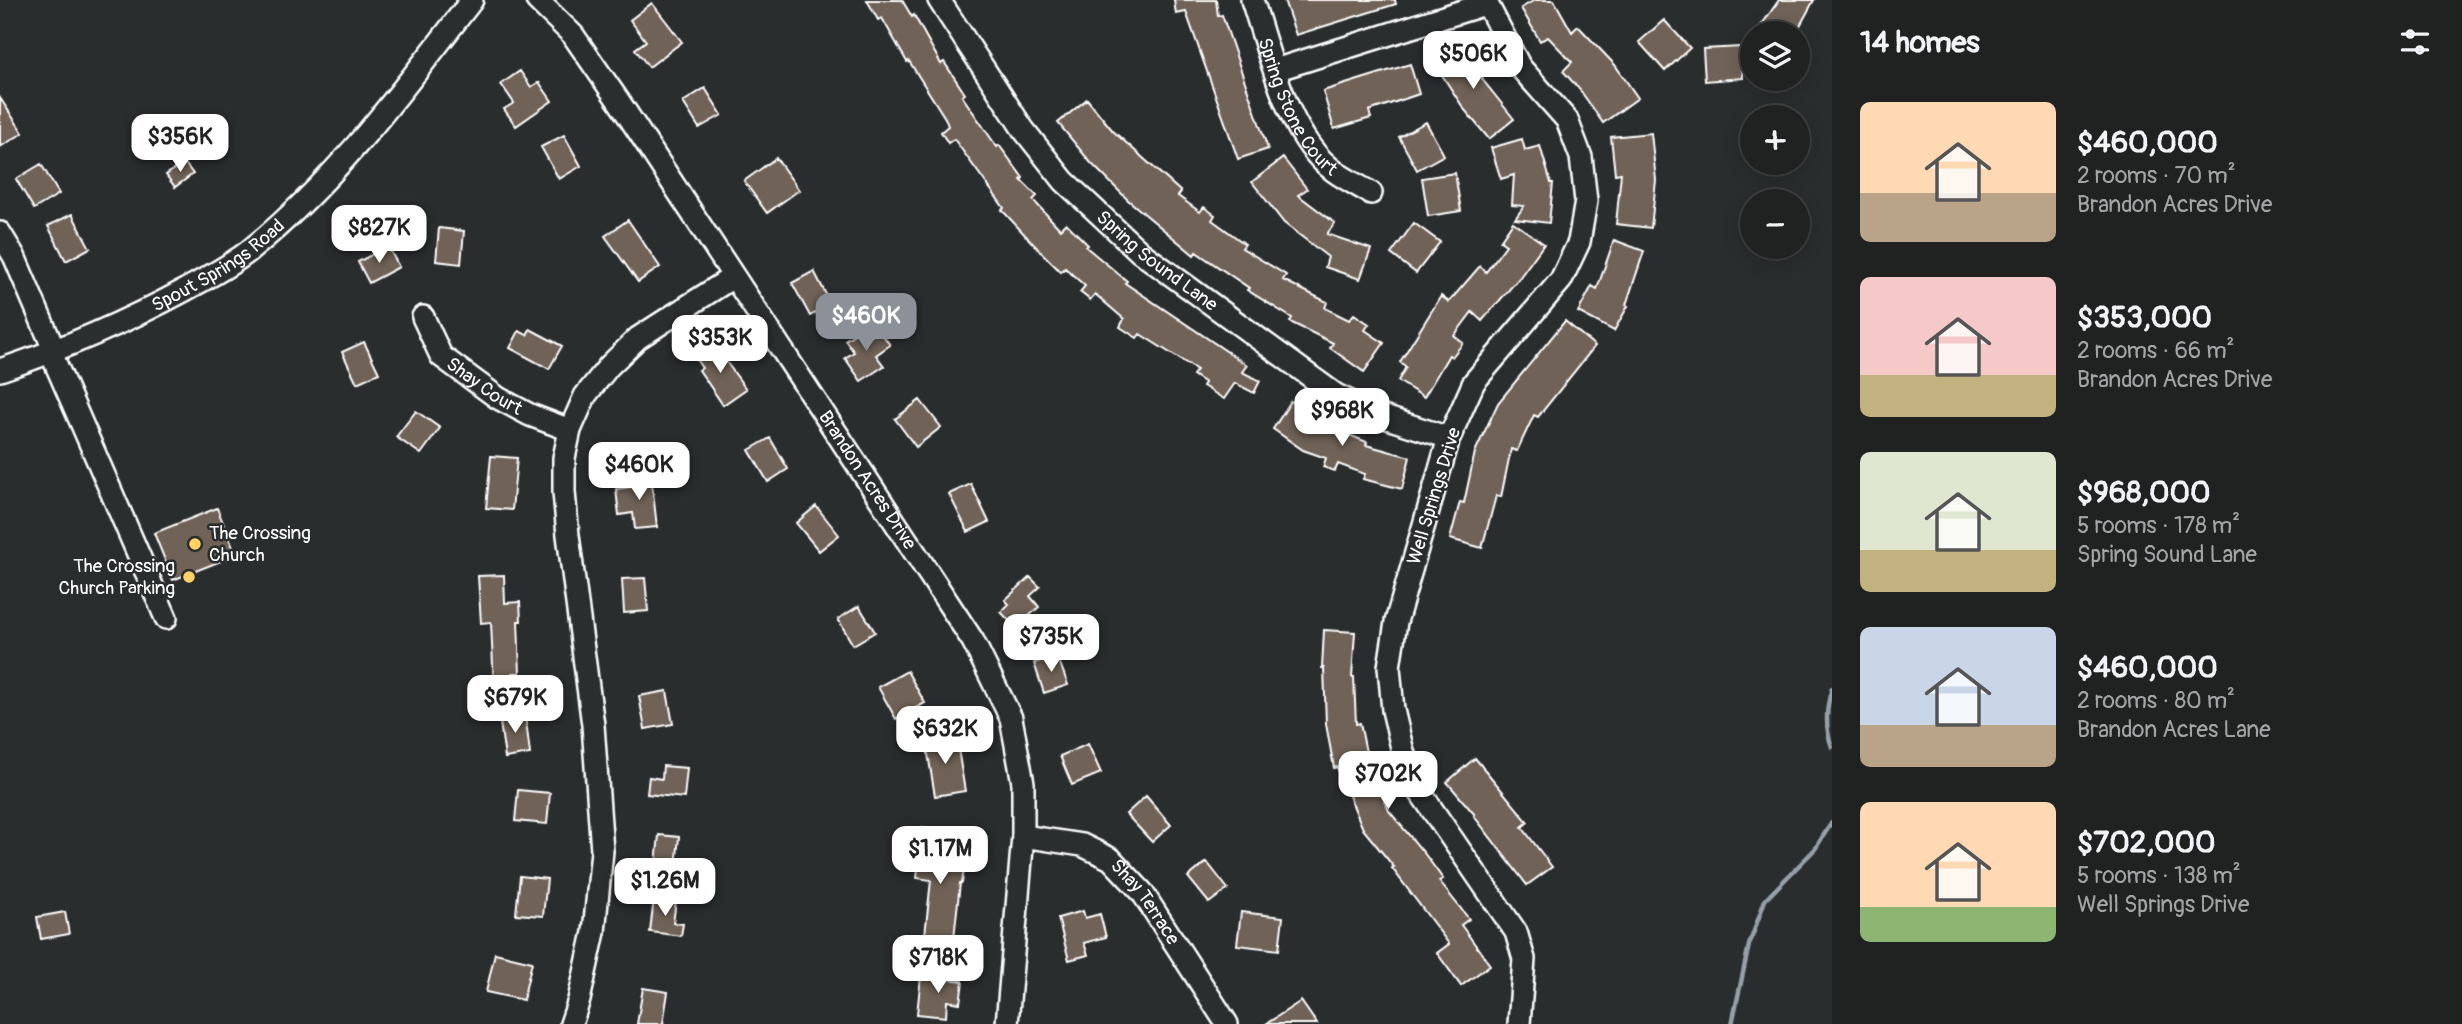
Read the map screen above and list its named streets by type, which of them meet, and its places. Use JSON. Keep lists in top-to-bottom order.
{
  "streets": {
    "street": [
      "Spring Stone Court",
      "Spring Sound Lane",
      "Spout Springs Road",
      "Shay Court",
      "Brandon Acres Drive",
      "Well Springs Drive",
      "Shay Terrace"
    ]
  },
  "crossings": [
    ["Spring Sound Lane", "Well Springs Drive"],
    ["Brandon Acres Drive", "Shay Terrace"]
  ],
  "places": ["The Crossing Church", "The Crossing Church Parking"],
  "page": {
    "heading": "14 homes",
    "map_buttons": ["+", "−"],
    "price": [
      "$506K",
      "$356K",
      "$827K",
      "$460K",
      "$353K",
      "$968K",
      "$460K",
      "$735K",
      "$679K",
      "$632K",
      "$702K",
      "$1.17M",
      "$1.26M",
      "$718K"
    ],
    "list": [
      {
        "name": "$460,000",
        "note": "2 rooms · 70 m² · Brandon Acres Drive"
      },
      {
        "name": "$353,000",
        "note": "2 rooms · 66 m² · Brandon Acres Drive"
      },
      {
        "name": "$968,000",
        "note": "5 rooms · 178 m² · Spring Sound Lane"
      },
      {
        "name": "$460,000",
        "note": "2 rooms · 80 m² · Brandon Acres Lane"
      },
      {
        "name": "$702,000",
        "note": "5 rooms · 138 m² · Well Springs Drive"
      }
    ]
  }
}
